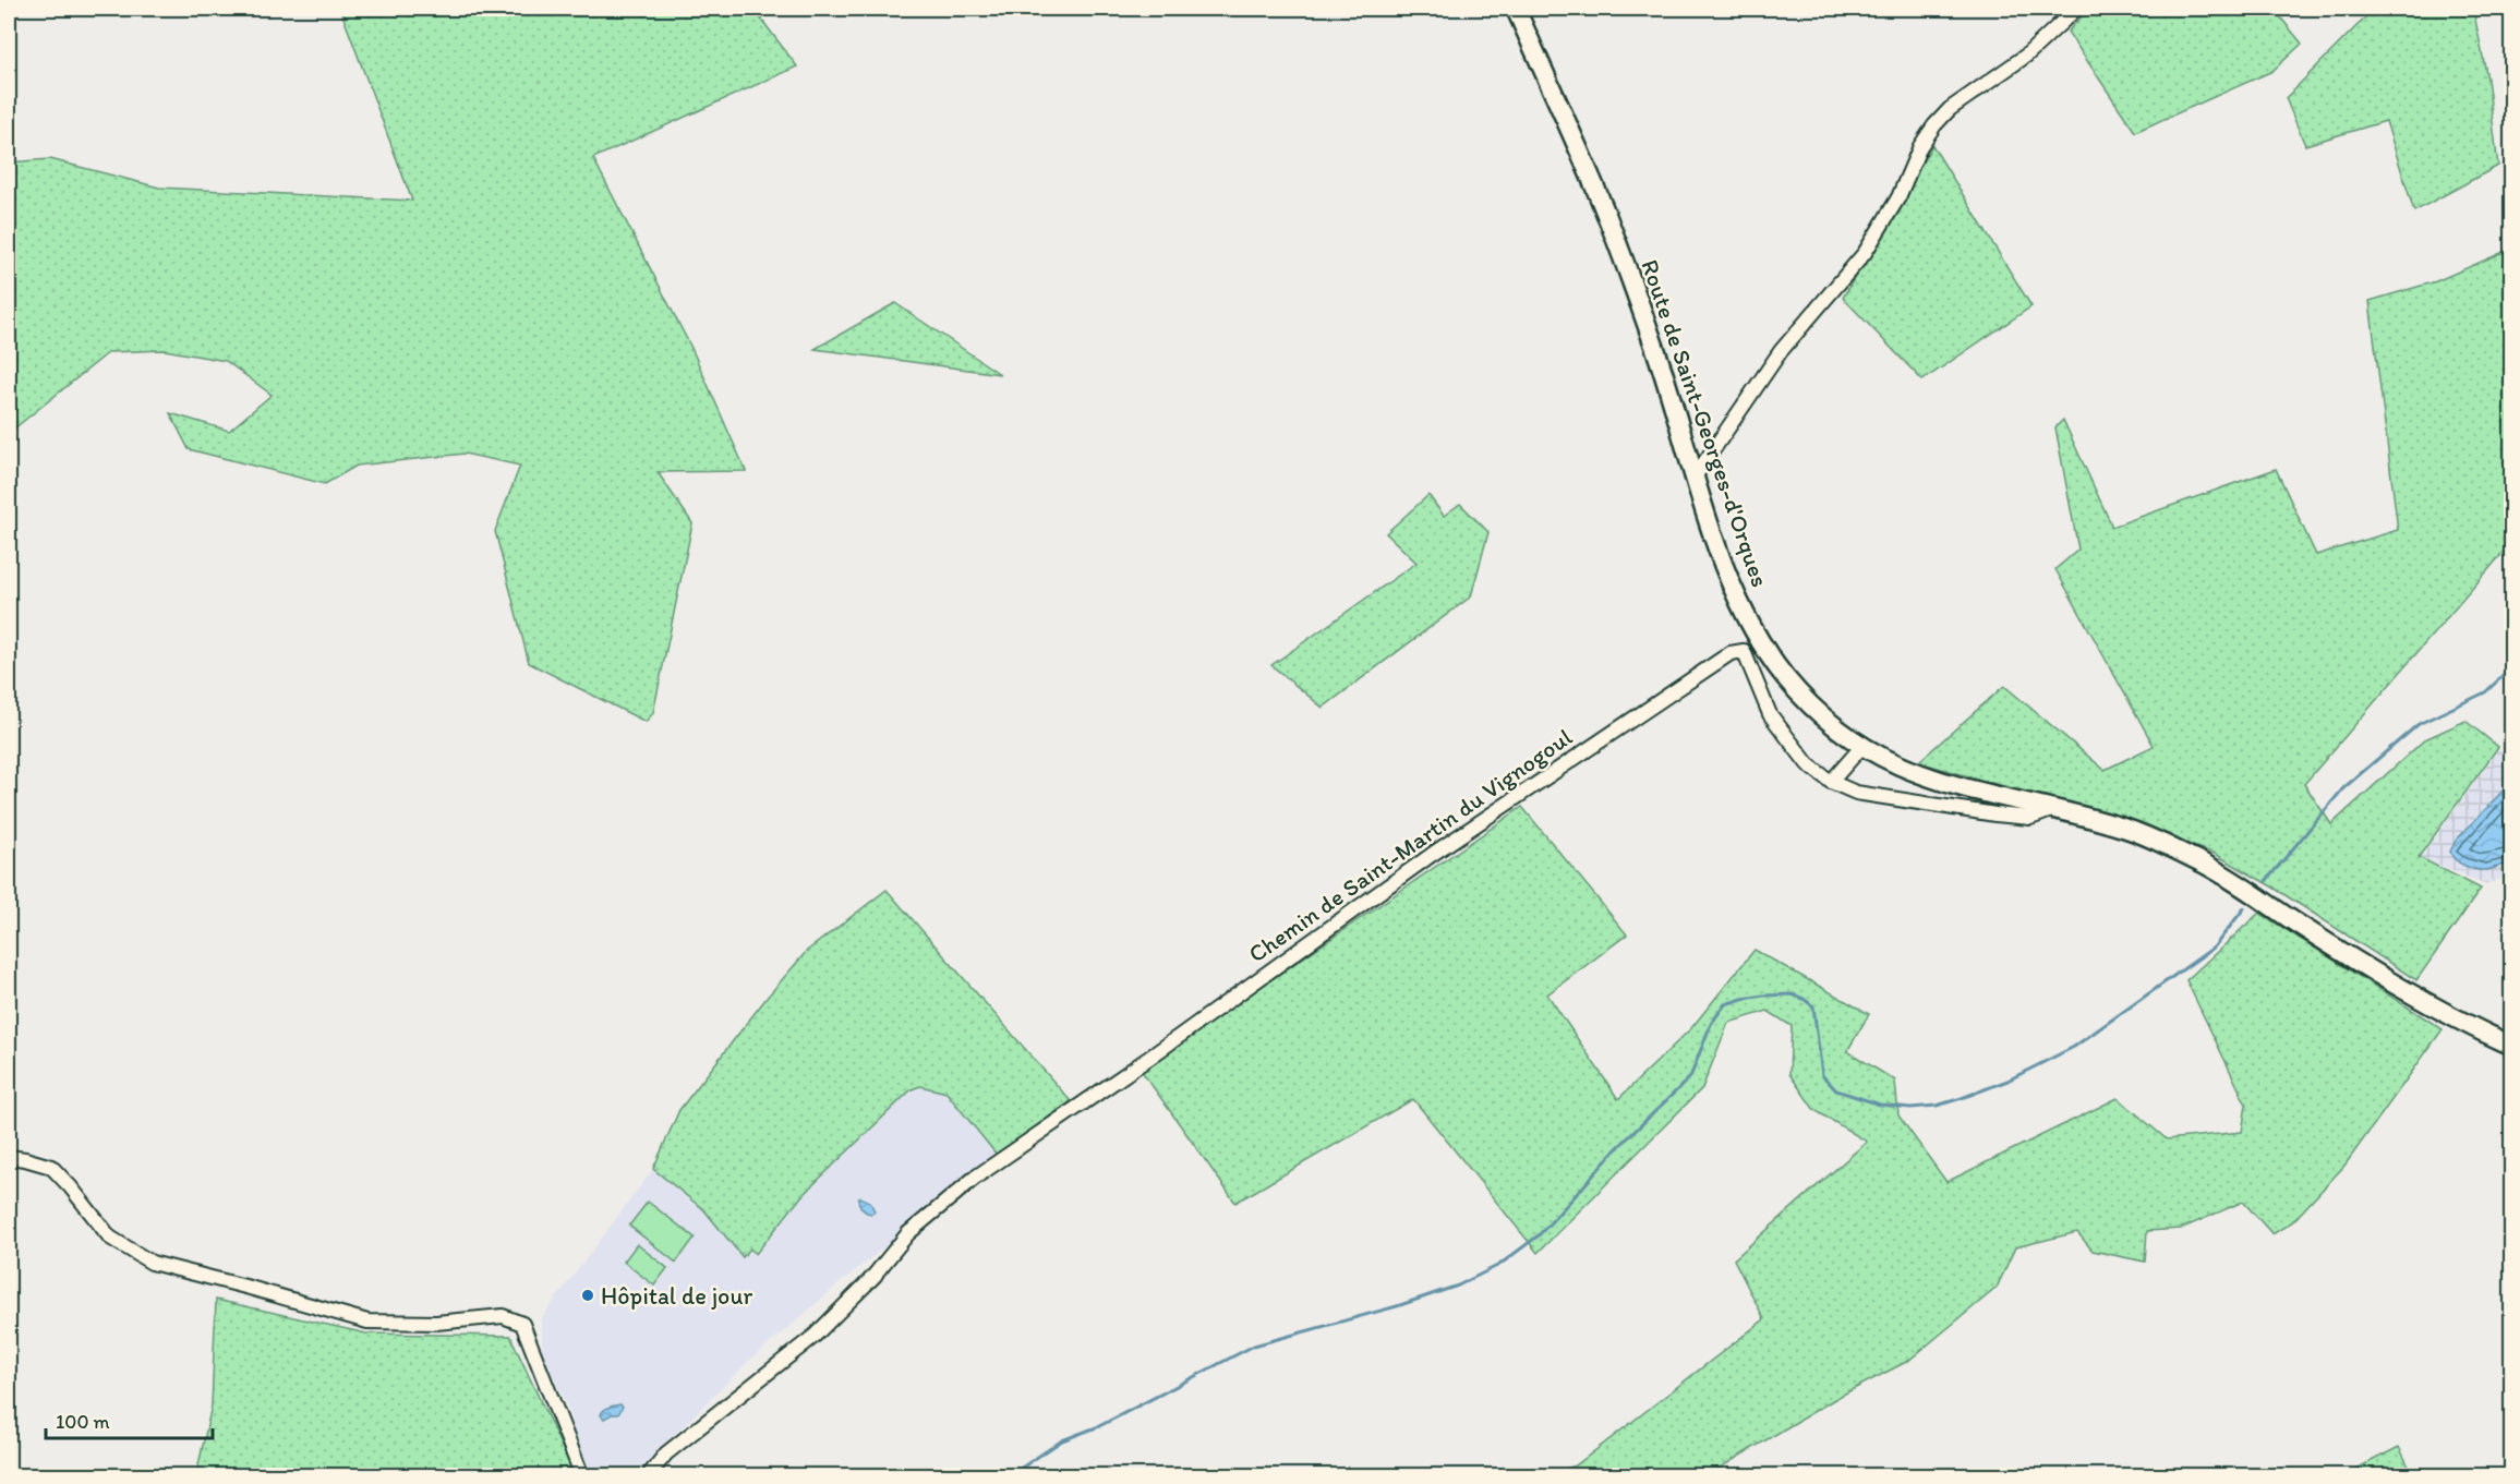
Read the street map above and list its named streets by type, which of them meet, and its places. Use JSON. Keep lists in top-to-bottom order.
{
  "streets": {
    "street": ["Route de Saint-Georges-d'Orques", "Chemin de Saint-Martin du Vignogoul"]
  },
  "crossings": [
    ["Route de Saint-Georges-d'Orques", "Chemin de Saint-Martin du Vignogoul"]
  ],
  "places": ["Hôpital de jour"],
  "scale_bar": "100 m"
}
